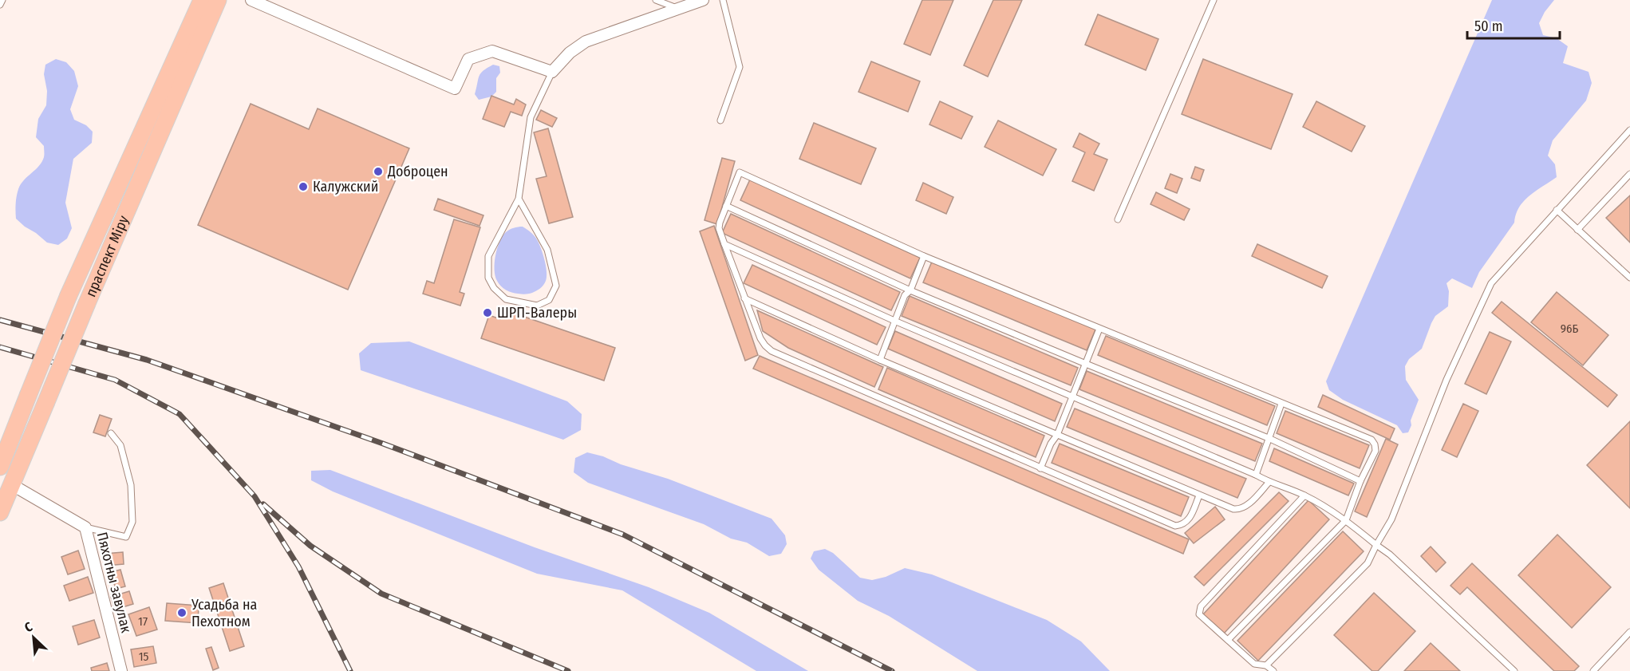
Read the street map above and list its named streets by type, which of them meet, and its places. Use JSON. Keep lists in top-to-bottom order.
{
  "streets": {
    "main road": ["праспект Міру"],
    "street": ["Пяхотны завулак"]
  },
  "crossings": [
    ["праспект Міру", "Пяхотны завулак"]
  ],
  "places": [
    "Доброцен",
    "Калужский",
    "ШРП-Валеры",
    "Усадьба на Пехотном"
  ],
  "house_numbers": ["96Б", "17", "15"],
  "scale_bar": "50 m",
  "north": "top left"
}
